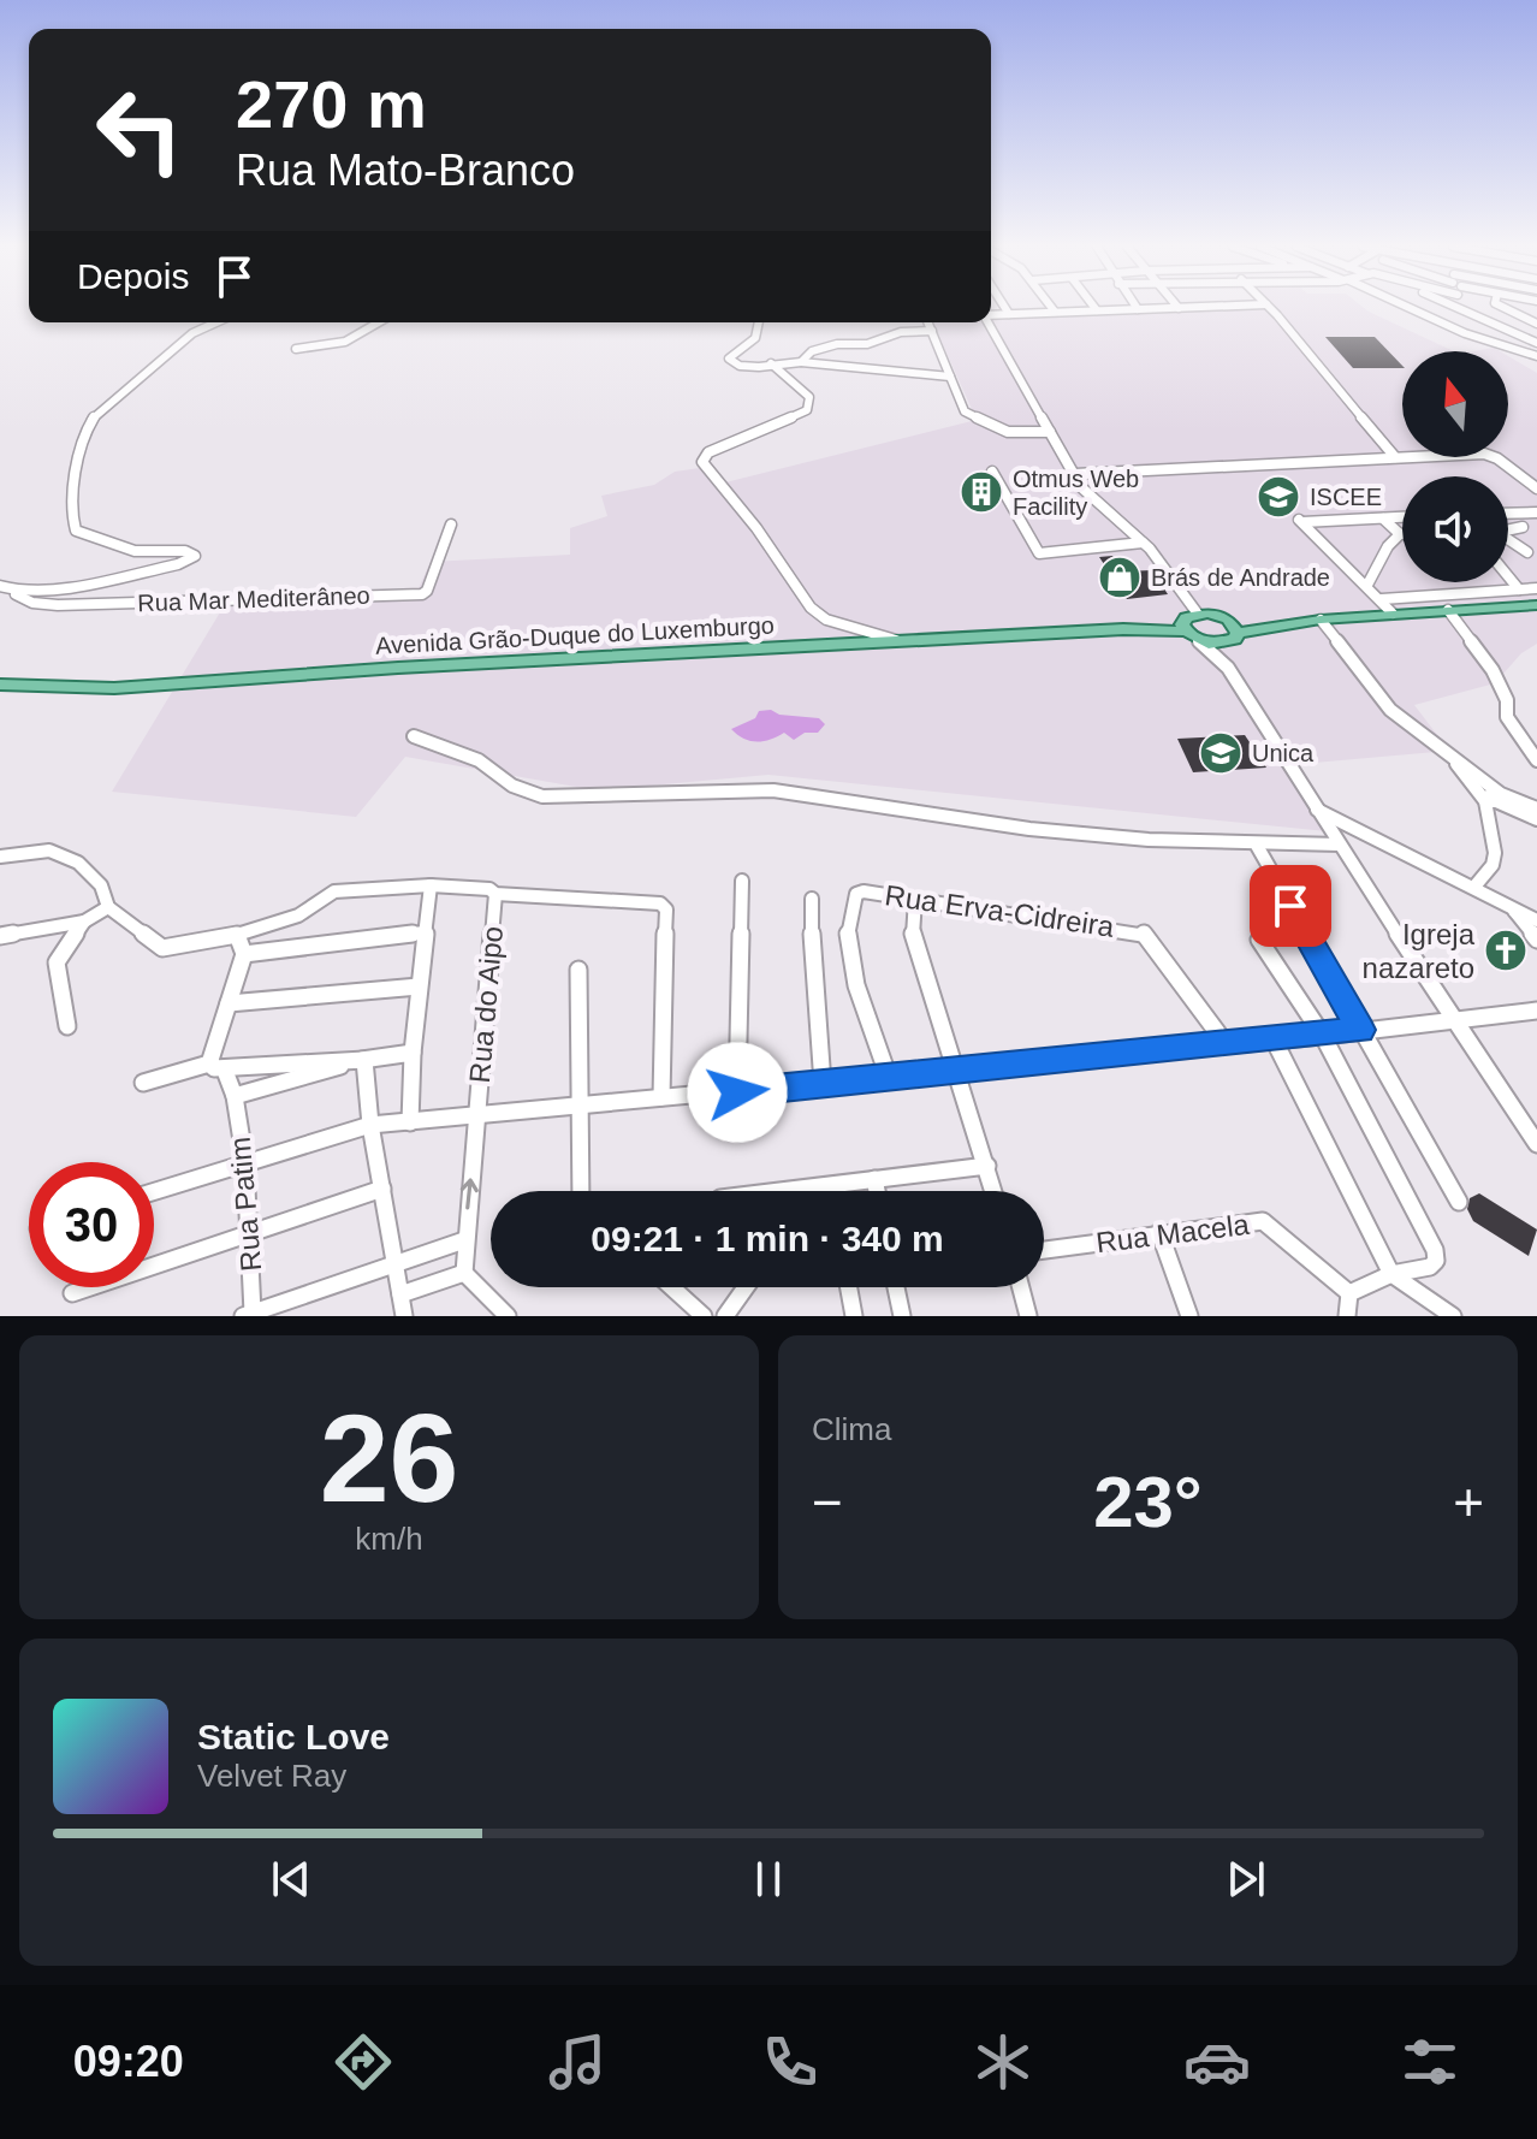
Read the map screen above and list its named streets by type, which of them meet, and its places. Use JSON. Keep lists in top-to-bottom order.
{
  "streets": {
    "main road": ["Avenida Grão-Duque do Luxemburgo"],
    "street": [
      "Rua Mar Mediterâneo",
      "Rua Erva-Cidreira",
      "Rua do Aipo",
      "Rua Patim",
      "Rua Macela"
    ]
  },
  "places": {
    "building": ["Otmus Web Facility"],
    "school or university": ["ISCEE", "Unica"],
    "shop": ["Brás de Andrade"],
    "church": ["Igreja nazareto"]
  },
  "north": "top",
  "page": {
    "turn": ["270 m", "Rua Mato-Branco"],
    "then": "Depois",
    "limit": "30",
    "trip": "09:21 · 1 min · 340 m",
    "tile": [
      ["26", "km/h"],
      "Clima"
    ],
    "heat": ["−", "23°", "+"],
    "song": ["Static Love", "Velvet Ray"],
    "tabs": "09:20"
  }
}
